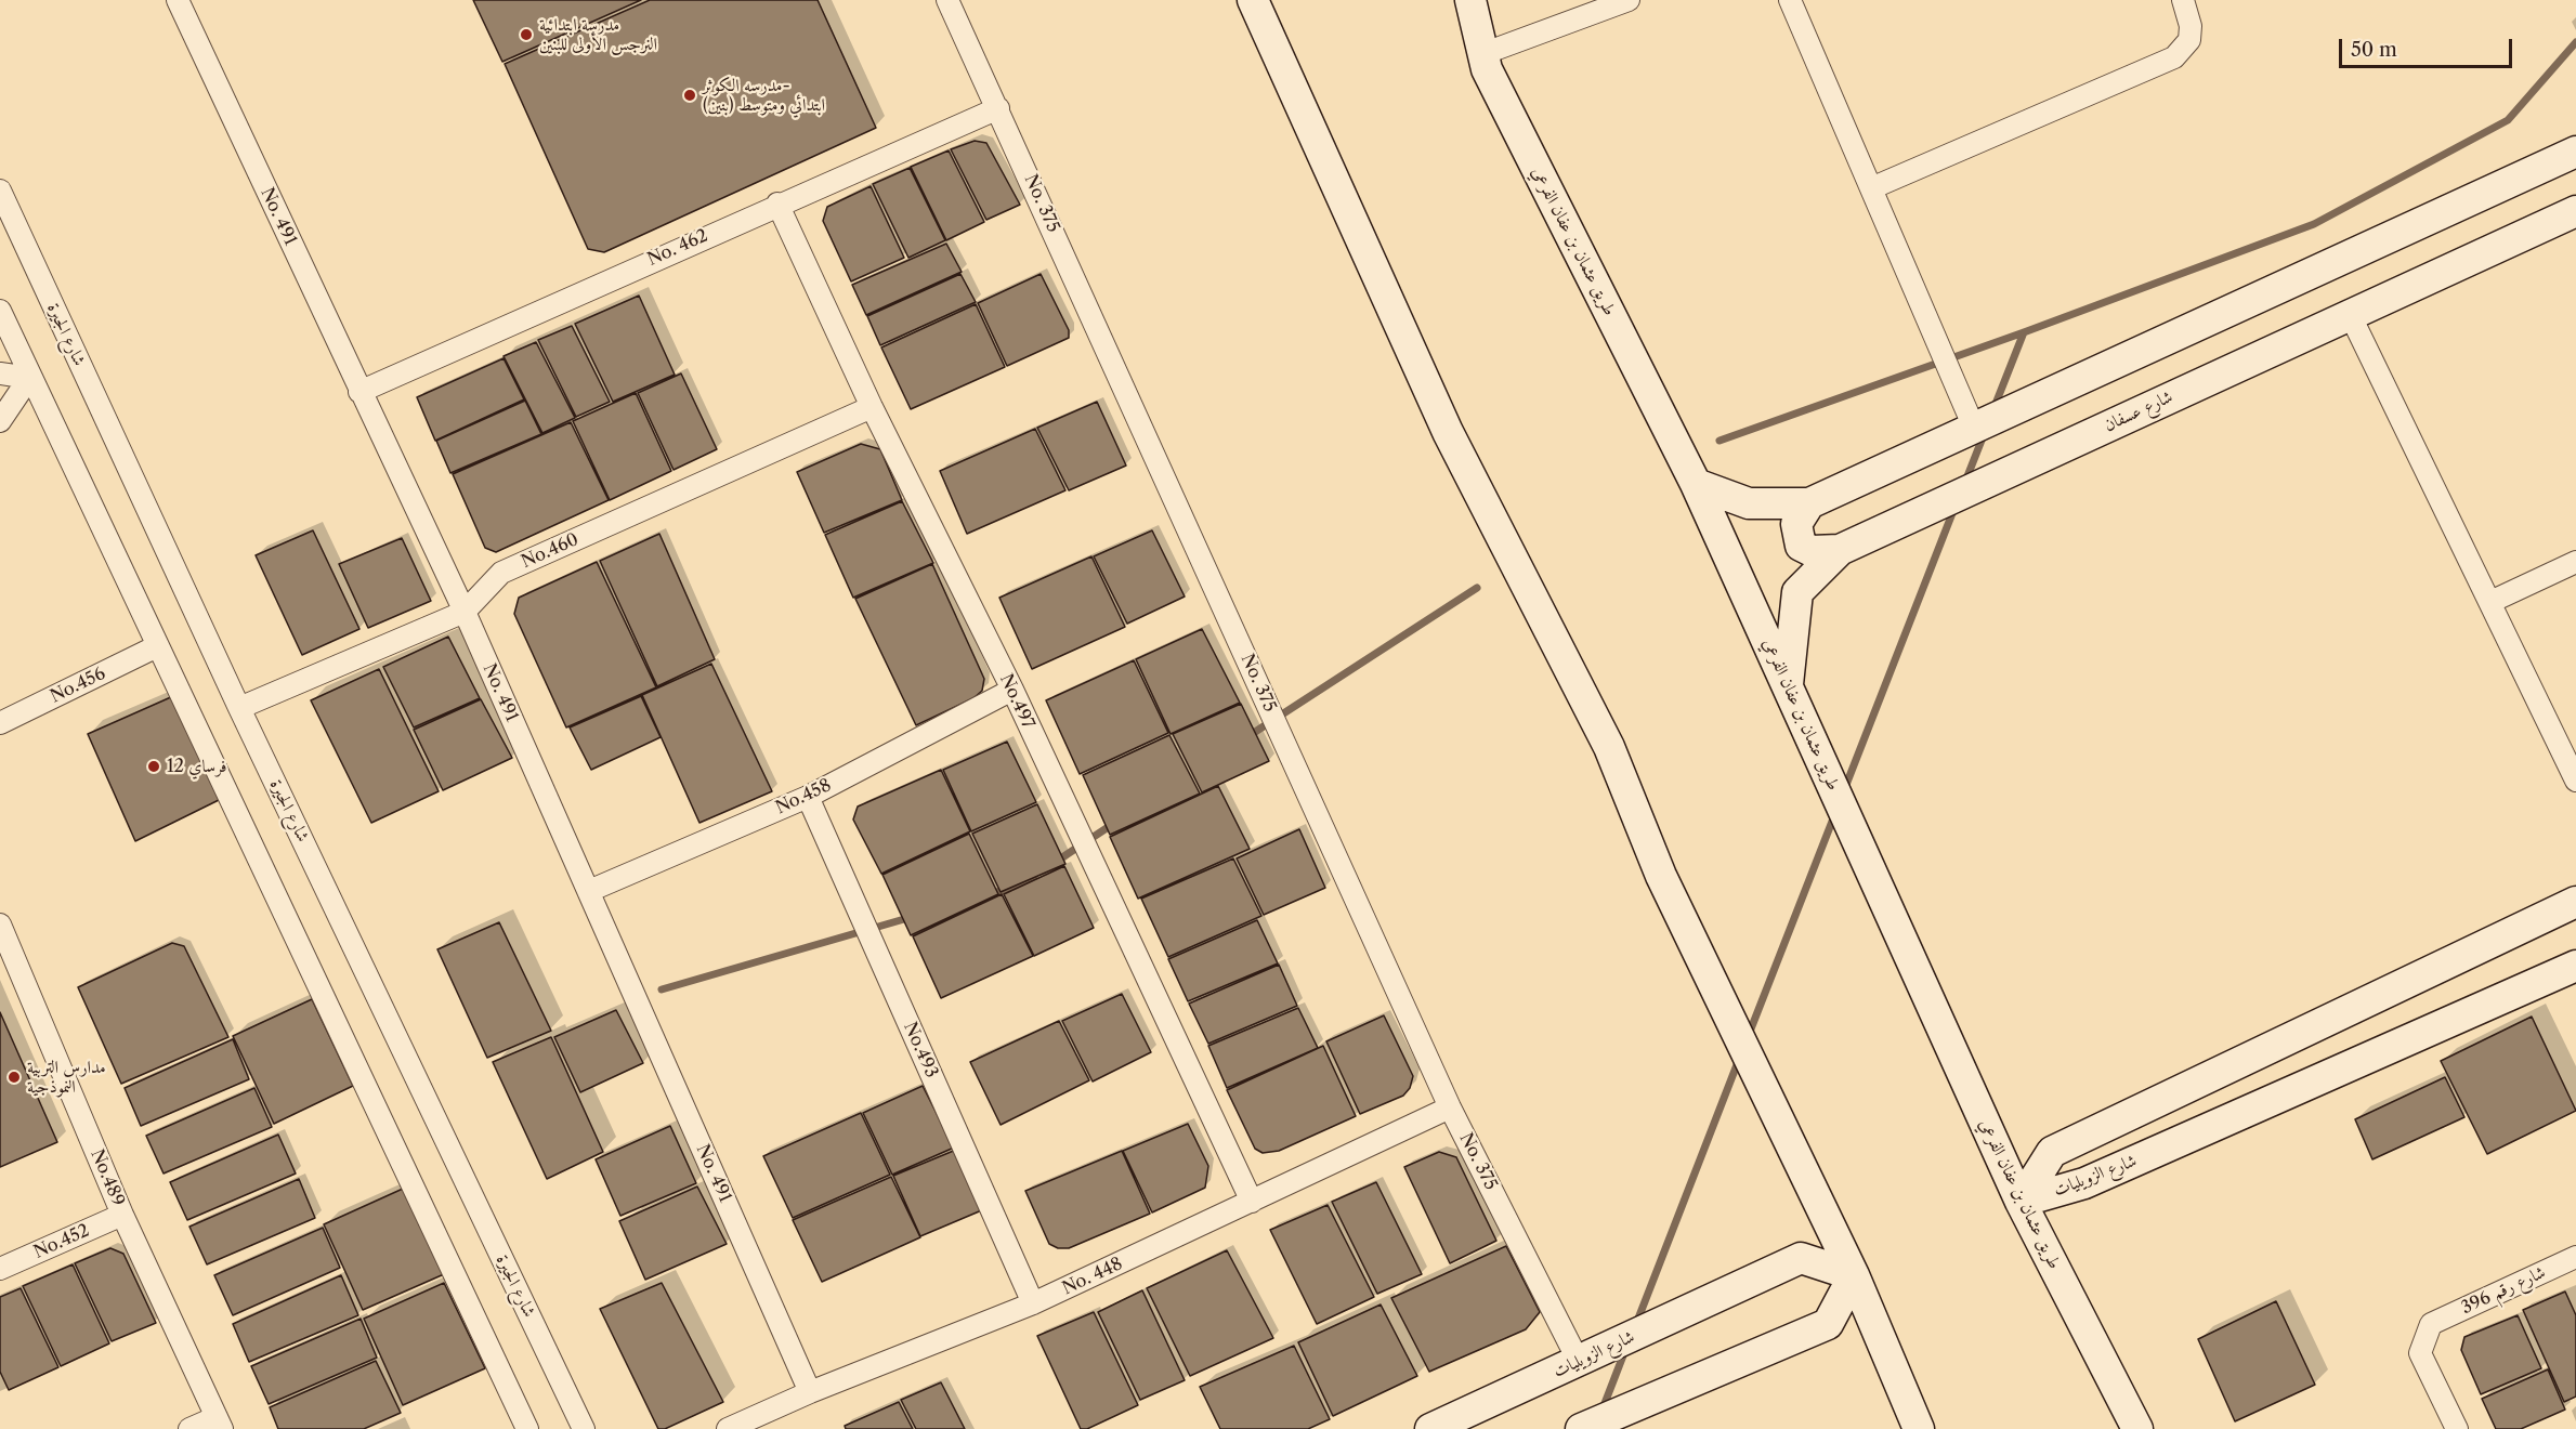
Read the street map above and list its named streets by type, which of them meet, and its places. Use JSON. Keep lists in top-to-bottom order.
{
  "streets": {
    "street": [
      "No. 375",
      "No. 491",
      "طريق عثمان بن عفان الفرعي",
      "No. 462",
      "شارع الجيرة",
      "شارع عسفان",
      "No.460",
      "No.456",
      "No.497",
      "No.458",
      "No.493",
      "شارع الزويليات",
      "No.489",
      "No.452",
      "No. 448",
      "شارع رقم 396"
    ]
  },
  "crossings": [
    ["No. 375", "No. 462"],
    ["No. 375", "شارع الزويليات"],
    ["No. 375", "No. 448"],
    ["No. 491", "No. 462"],
    ["No. 491", "No.460"],
    ["No. 491", "No.458"],
    ["No. 491", "No. 448"],
    ["طريق عثمان بن عفان الفرعي", "شارع عسفان"],
    ["طريق عثمان بن عفان الفرعي", "شارع الزويليات"],
    ["No. 462", "No.497"],
    ["شارع الجيرة", "No.460"],
    ["No.460", "No.497"],
    ["No.497", "No.458"],
    ["No.497", "No. 448"],
    ["No.458", "No.493"],
    ["No.493", "No. 448"],
    ["No.489", "No.452"]
  ],
  "places": [
    "مدرسة ابتدائية النرجس الأولى للبنين",
    "مدرسه الكوثر- ابتدائي ومتوسط (بنين)",
    "فرساي 12",
    "مدارس التربية النموذجية"
  ],
  "scale_bar": "50 m"
}
